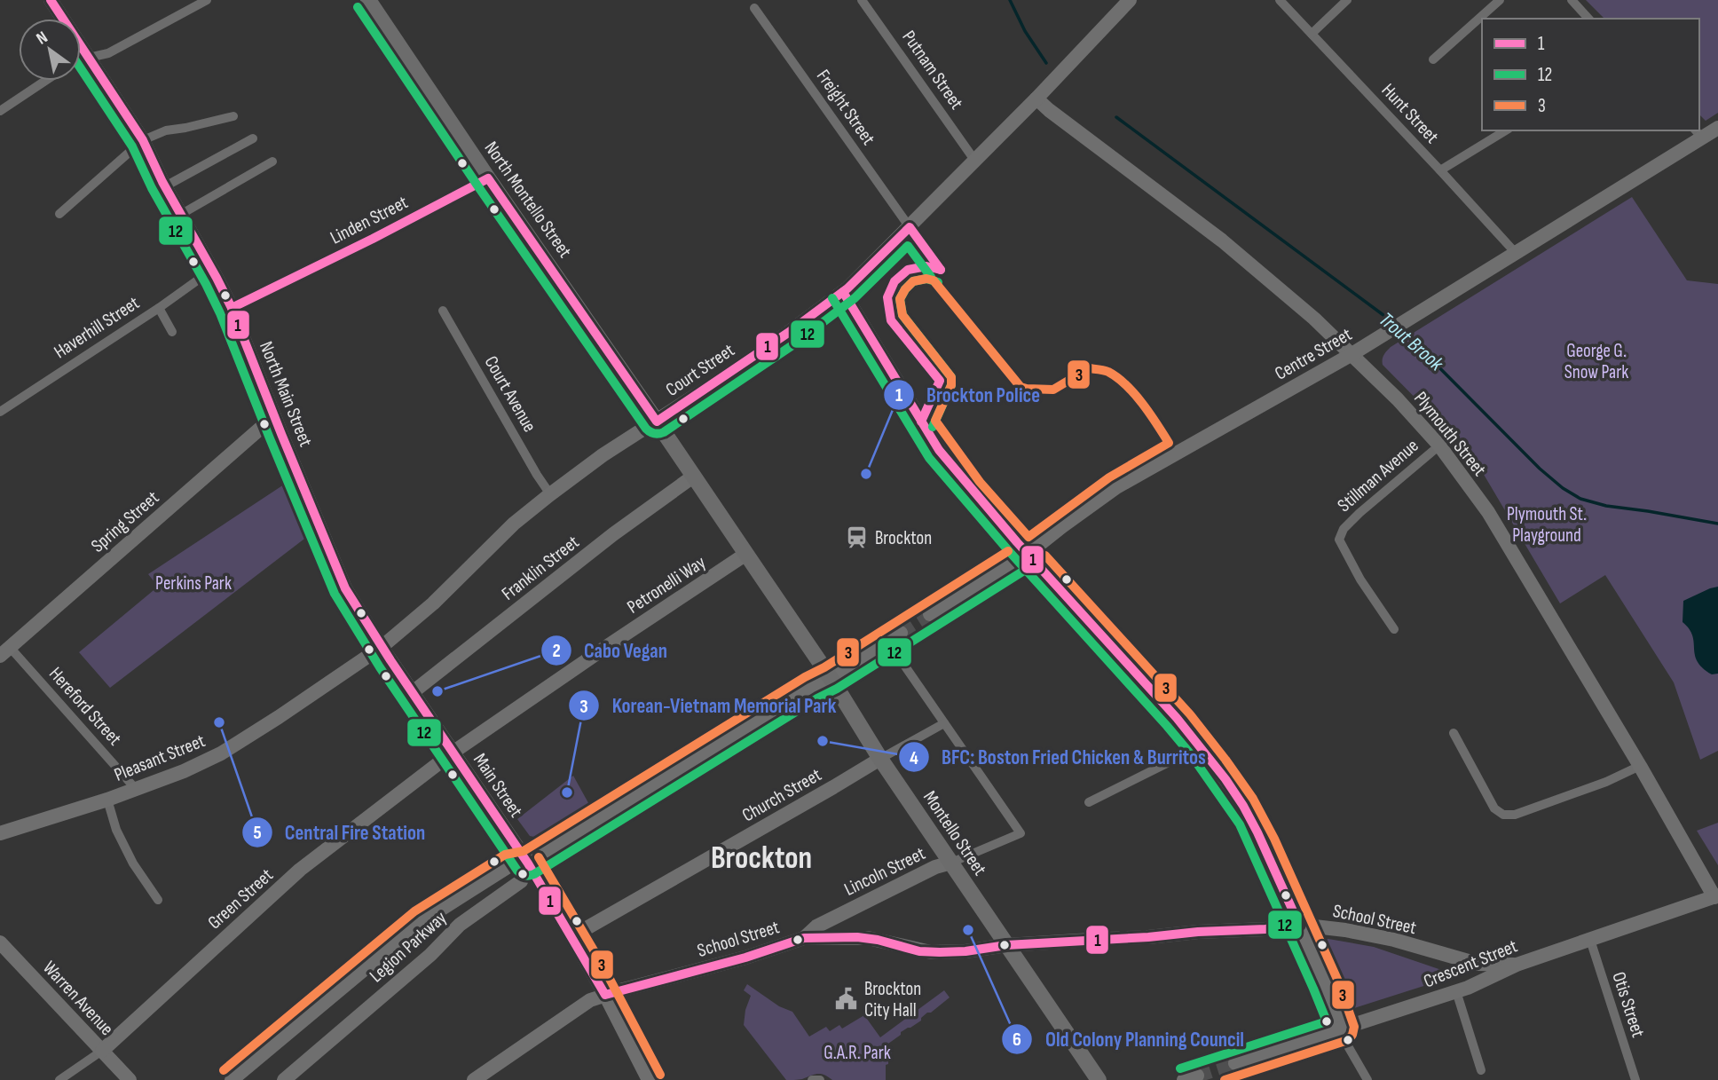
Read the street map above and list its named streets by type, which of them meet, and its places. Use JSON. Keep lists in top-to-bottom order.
{
  "streets": {
    "main road": [
      "North Montello Street",
      "Centre Street",
      "Court Street",
      "North Main Street",
      "Plymouth Street",
      "Spring Street",
      "Franklin Street",
      "Petronelli Way",
      "Pleasant Street",
      "Main Street",
      "Church Street",
      "Montello Street",
      "Lincoln Street",
      "Green Street",
      "School Street",
      "Legion Parkway",
      "Crescent Street",
      "Warren Avenue"
    ],
    "street": [
      "Putnam Street",
      "Freight Street",
      "Hunt Street",
      "Linden Street",
      "Haverhill Street",
      "Court Avenue",
      "Stillman Avenue",
      "Hereford Street",
      "Otis Street"
    ]
  },
  "crossings": [
    ["Putnam Street", "Court Street"],
    ["Freight Street", "Court Street"],
    ["Hunt Street", "Centre Street"],
    ["North Montello Street", "Linden Street"],
    ["North Montello Street", "Court Street"],
    ["North Montello Street", "Montello Street"],
    ["Linden Street", "North Main Street"],
    ["Haverhill Street", "North Main Street"],
    ["Centre Street", "Plymouth Street"],
    ["Court Street", "North Main Street"],
    ["Court Street", "Court Avenue"],
    ["Court Street", "Plymouth Street"],
    ["Court Street", "Pleasant Street"],
    ["Court Street", "Main Street"],
    ["Court Street", "Montello Street"],
    ["North Main Street", "Spring Street"],
    ["North Main Street", "Pleasant Street"],
    ["North Main Street", "Main Street"],
    ["Plymouth Street", "Stillman Avenue"],
    ["Plymouth Street", "Crescent Street"],
    ["Spring Street", "Hereford Street"],
    ["Franklin Street", "Main Street"],
    ["Franklin Street", "Montello Street"],
    ["Petronelli Way", "Main Street"],
    ["Petronelli Way", "Montello Street"],
    ["Petronelli Way", "Green Street"],
    ["Hereford Street", "Pleasant Street"],
    ["Pleasant Street", "Main Street"],
    ["Main Street", "Church Street"],
    ["Main Street", "Green Street"],
    ["Main Street", "School Street"],
    ["Main Street", "Legion Parkway"],
    ["Church Street", "Montello Street"],
    ["Church Street", "Lincoln Street"],
    ["Montello Street", "Lincoln Street"],
    ["Montello Street", "School Street"],
    ["Lincoln Street", "School Street"],
    ["Green Street", "Warren Avenue"],
    ["School Street", "Crescent Street"],
    ["Crescent Street", "Otis Street"]
  ],
  "districts": ["Brockton"],
  "water": ["Trout Brook"],
  "parks": [
    "George G. Snow Park",
    "Plymouth St. Playground",
    "Perkins Park",
    "G.A.R. Park"
  ],
  "places": {
    "other": [
      "Brockton Police",
      "Cabo Vegan",
      "Central Fire Station",
      "BFC: Boston Fried Chicken & Burritos",
      "Korean-Vietnam Memorial Park",
      "Old Colony Planning Council"
    ],
    "station": ["Brockton"],
    "public building": ["Brockton City Hall"]
  },
  "lines": ["transit line 1", "transit line 12", "transit line 3"],
  "legend": ["1", "12", "3"],
  "north": "top left"
}
